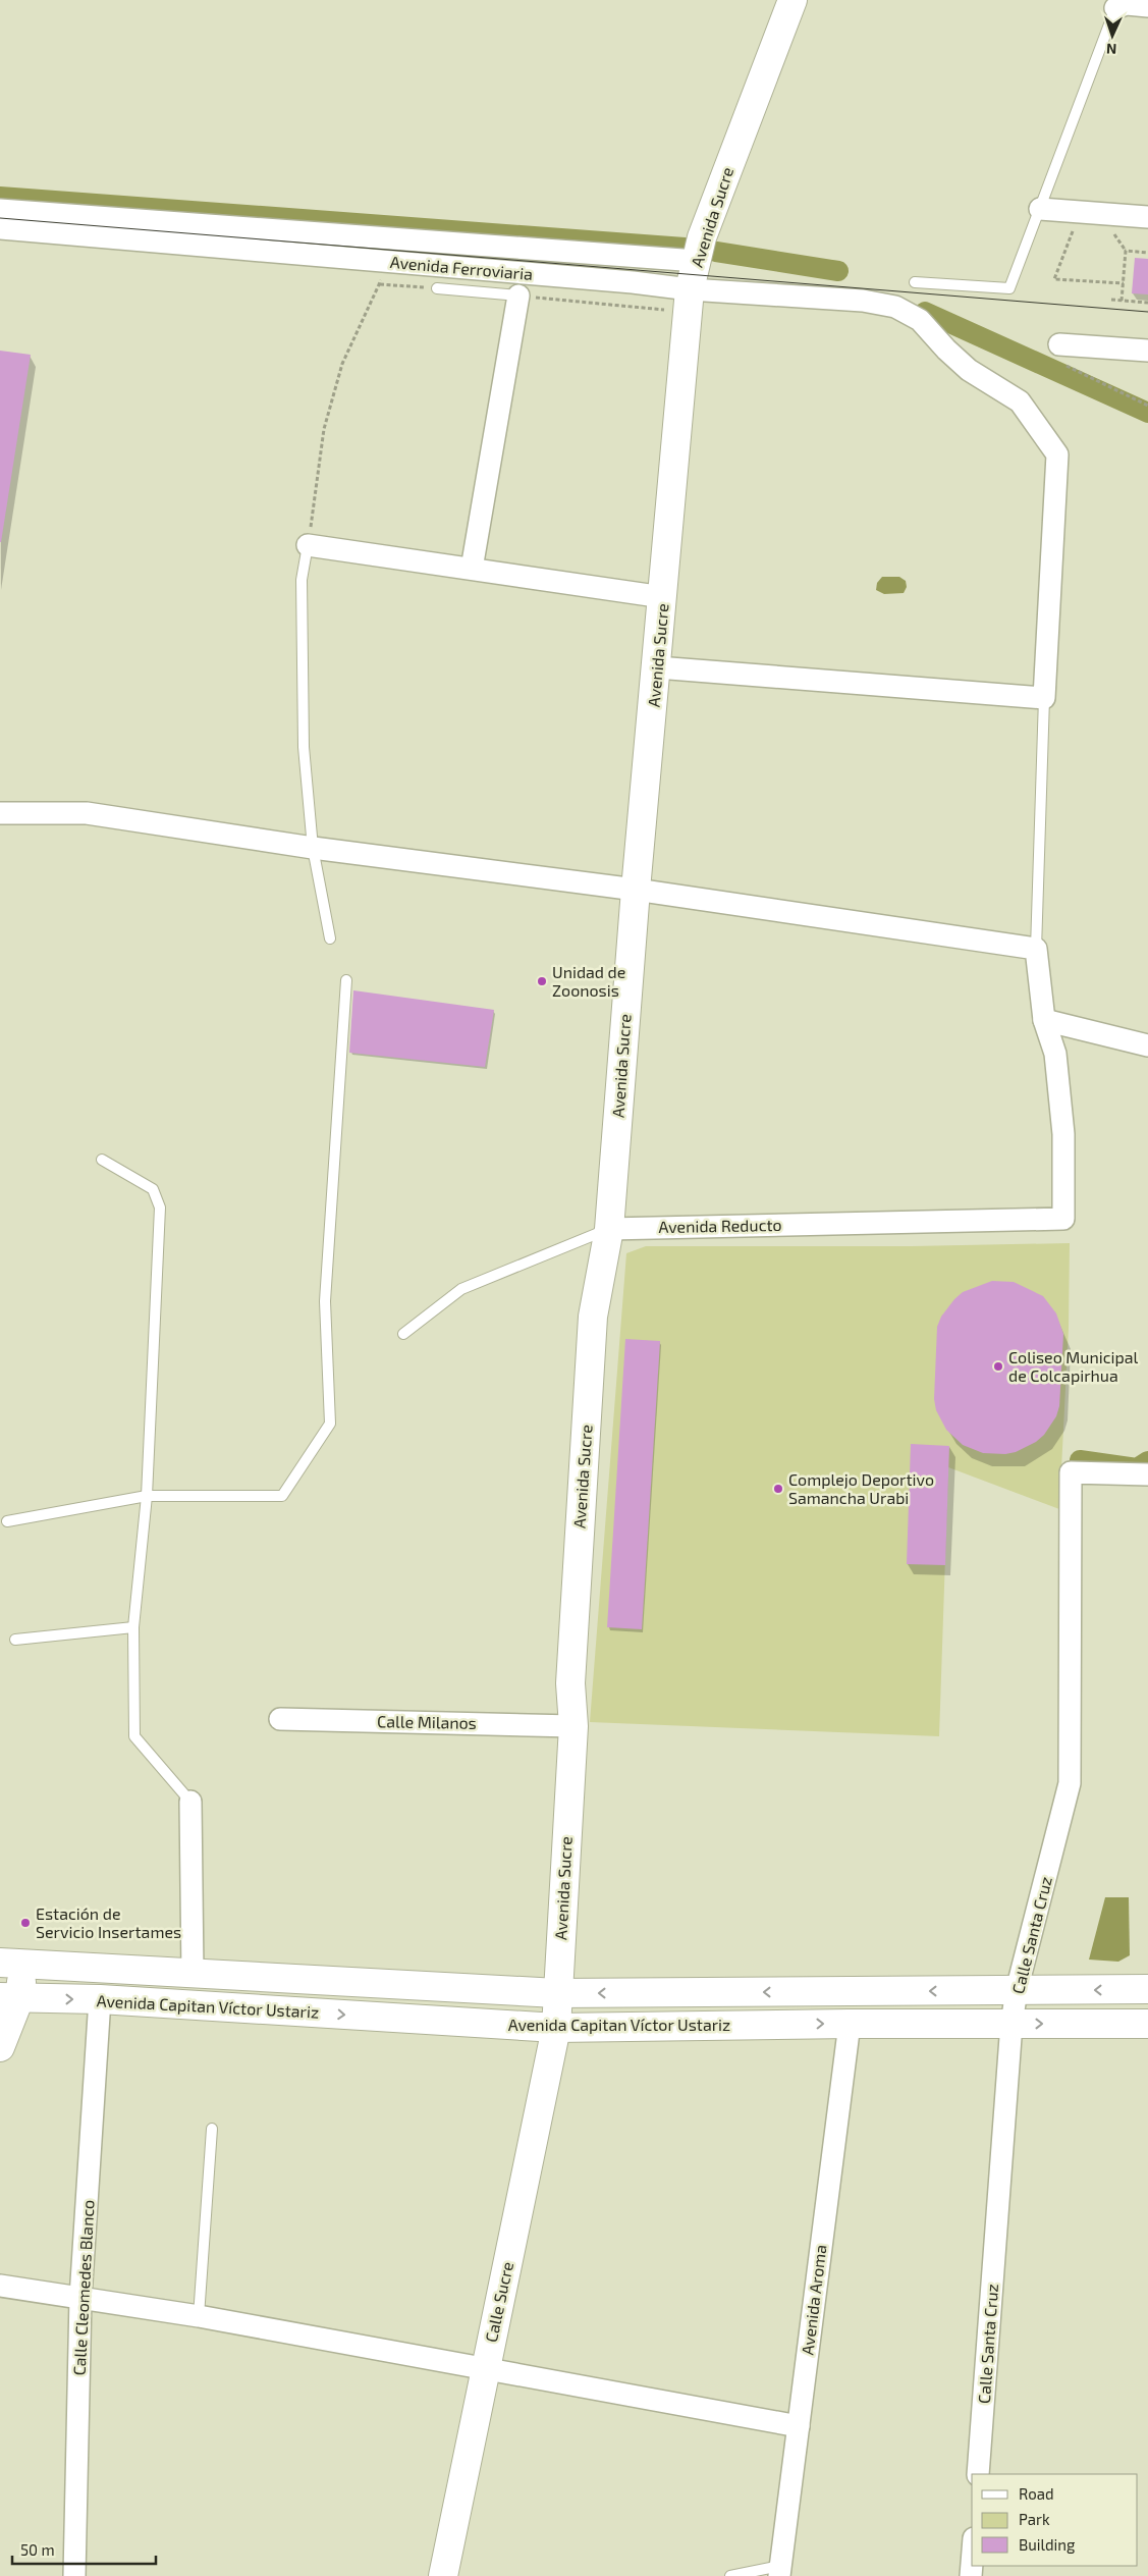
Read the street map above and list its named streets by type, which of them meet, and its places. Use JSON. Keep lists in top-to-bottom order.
{
  "streets": {
    "street": [
      "Avenida Sucre",
      "Avenida Ferroviaria",
      "Avenida Reducto",
      "Calle Milanos",
      "Calle Santa Cruz",
      "Avenida Capitan Víctor Ustariz",
      "Calle Cleomedes Blanco",
      "Avenida Aroma",
      "Calle Sucre"
    ]
  },
  "crossings": [
    ["Avenida Sucre", "Avenida Ferroviaria"],
    ["Avenida Sucre", "Avenida Reducto"],
    ["Avenida Sucre", "Calle Milanos"],
    ["Avenida Sucre", "Avenida Capitan Víctor Ustariz"],
    ["Avenida Sucre", "Calle Sucre"],
    ["Calle Santa Cruz", "Avenida Capitan Víctor Ustariz"],
    ["Avenida Capitan Víctor Ustariz", "Calle Cleomedes Blanco"],
    ["Avenida Capitan Víctor Ustariz", "Avenida Aroma"],
    ["Avenida Capitan Víctor Ustariz", "Calle Sucre"]
  ],
  "places": [
    "Unidad de Zoonosis",
    "Coliseo Municipal de Colcapirhua",
    "Complejo Deportivo Samancha Urabi",
    "Estación de Servicio Insertames"
  ],
  "legend": ["Road", "Park", "Building"],
  "scale_bar": "50 m",
  "north": "bottom"
}
